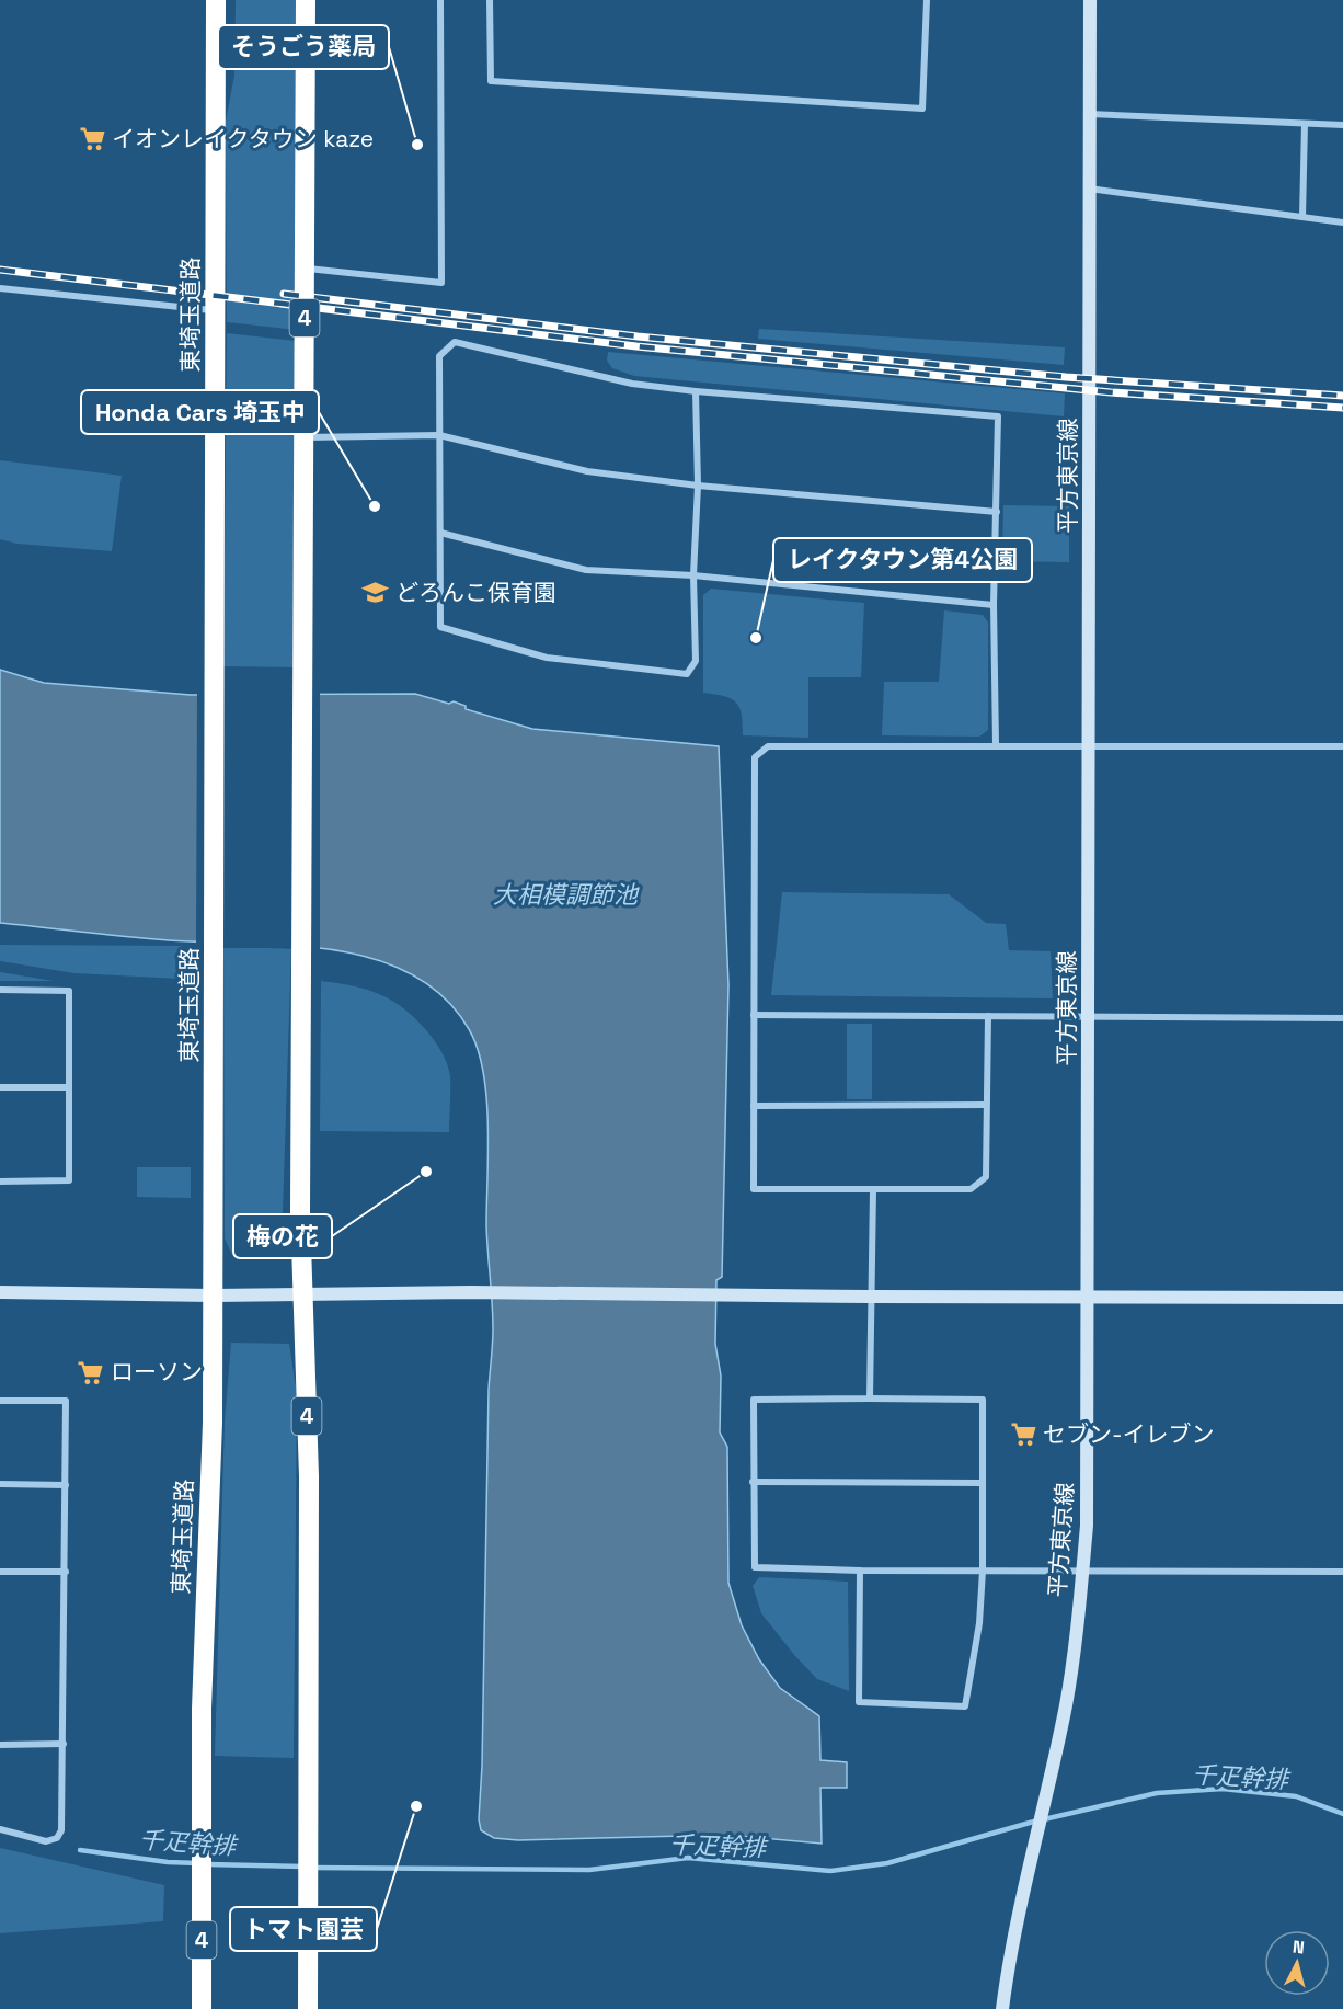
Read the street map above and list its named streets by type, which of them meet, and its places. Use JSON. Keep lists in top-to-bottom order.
{
  "streets": {
    "highway": ["東埼玉道路", "4"],
    "main road": ["平方東京線"]
  },
  "crossings": [
    ["東埼玉道路", "4"]
  ],
  "water": ["大相模調節池", "千疋幹排"],
  "places": {
    "supermarket": ["イオンレイクタウン kaze", "ローソン", "セブン-イレブン"],
    "other": [
      "そうごう薬局",
      "Honda Cars 埼玉中",
      "レイクタウン第4公園",
      "梅の花",
      "トマト園芸"
    ],
    "school or university": ["どろんこ保育園"]
  },
  "north": "top"
}
